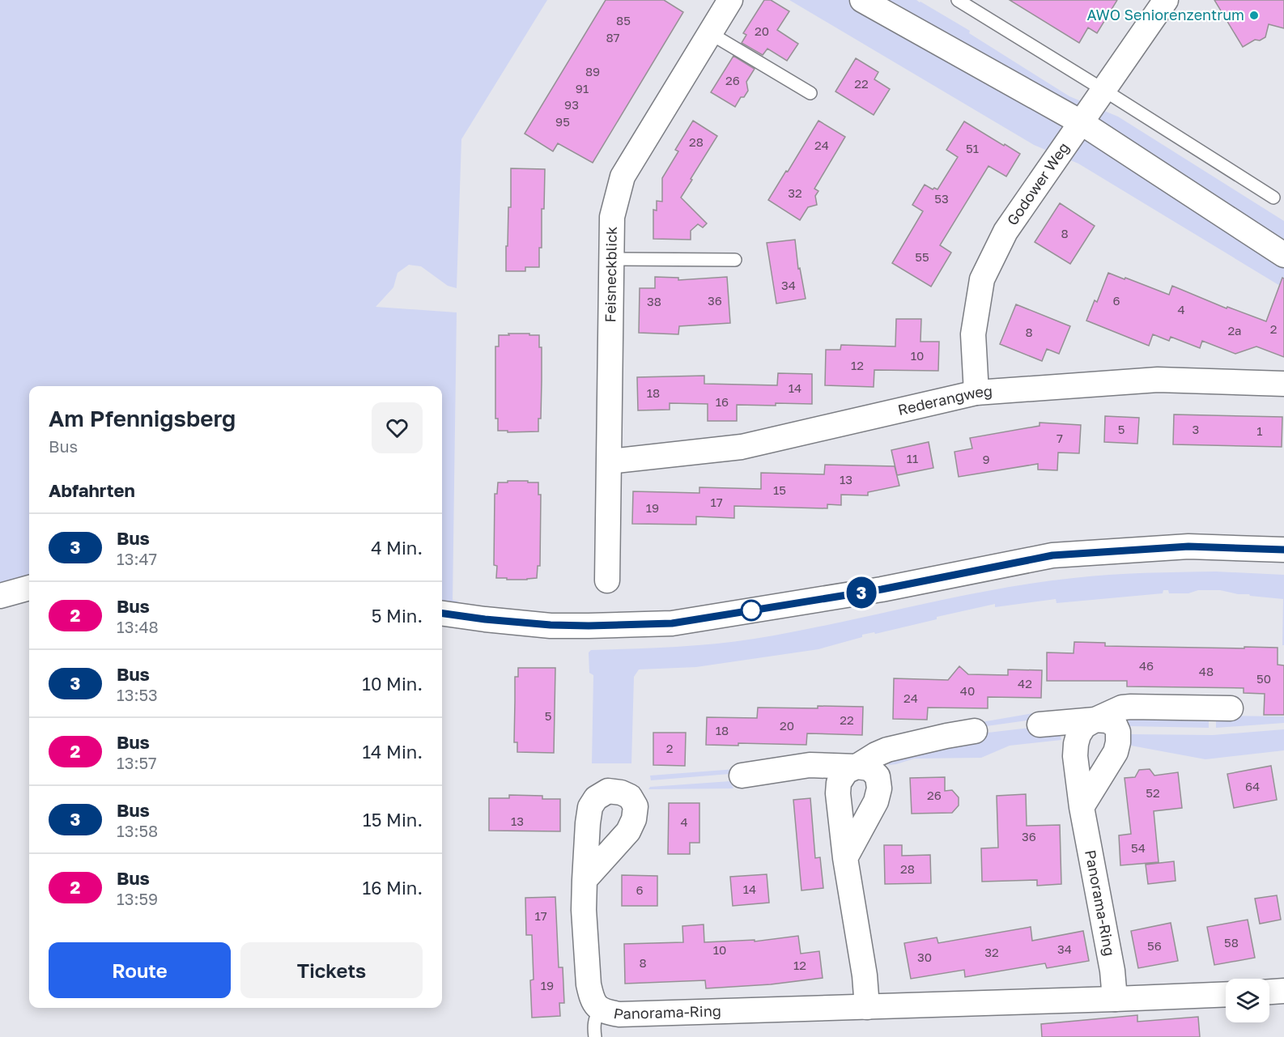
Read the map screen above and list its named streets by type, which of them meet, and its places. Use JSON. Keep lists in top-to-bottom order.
{
  "streets": {
    "street": [
      "Godower Weg",
      "Feisneckblick",
      "Rederangweg",
      "Panorama-Ring"
    ]
  },
  "crossings": [
    ["Godower Weg", "Rederangweg"],
    ["Feisneckblick", "Rederangweg"]
  ],
  "places": ["AWO Seniorenzentrum"],
  "lines": ["bus line 3"],
  "house_numbers": [
    "85",
    "20",
    "87",
    "89",
    "26",
    "22",
    "91",
    "93",
    "95",
    "28",
    "24",
    "51",
    "32",
    "53",
    "8",
    "55",
    "34",
    "36",
    "6",
    "38",
    "4",
    "2",
    "2a",
    "8",
    "10",
    "12",
    "14",
    "18",
    "16",
    "5",
    "3",
    "1",
    "7",
    "11",
    "9",
    "13",
    "15",
    "17",
    "19",
    "46",
    "48",
    "50",
    "42",
    "40",
    "24",
    "5",
    "22",
    "20",
    "18",
    "2",
    "64",
    "52",
    "26",
    "13",
    "4",
    "36",
    "54",
    "28",
    "14",
    "6",
    "17",
    "58",
    "56",
    "34",
    "10",
    "32",
    "30",
    "8",
    "12",
    "19"
  ],
  "page": {
    "on_map": "3",
    "heading": [
      ["Am Pfennigsberg", "Bus"],
      "Abfahrten"
    ],
    "list": [
      {
        "mark": "3",
        "name": "Bus",
        "note": "13:47",
        "value": "4 Min."
      },
      {
        "mark": "2",
        "name": "Bus",
        "note": "13:48",
        "value": "5 Min."
      },
      {
        "mark": "3",
        "name": "Bus",
        "note": "13:53",
        "value": "10 Min."
      },
      {
        "mark": "2",
        "name": "Bus",
        "note": "13:57",
        "value": "14 Min."
      },
      {
        "mark": "3",
        "name": "Bus",
        "note": "13:58",
        "value": "15 Min."
      },
      {
        "mark": "2",
        "name": "Bus",
        "note": "13:59",
        "value": "16 Min."
      }
    ],
    "buttons": ["Route", "Tickets"]
  }
}
